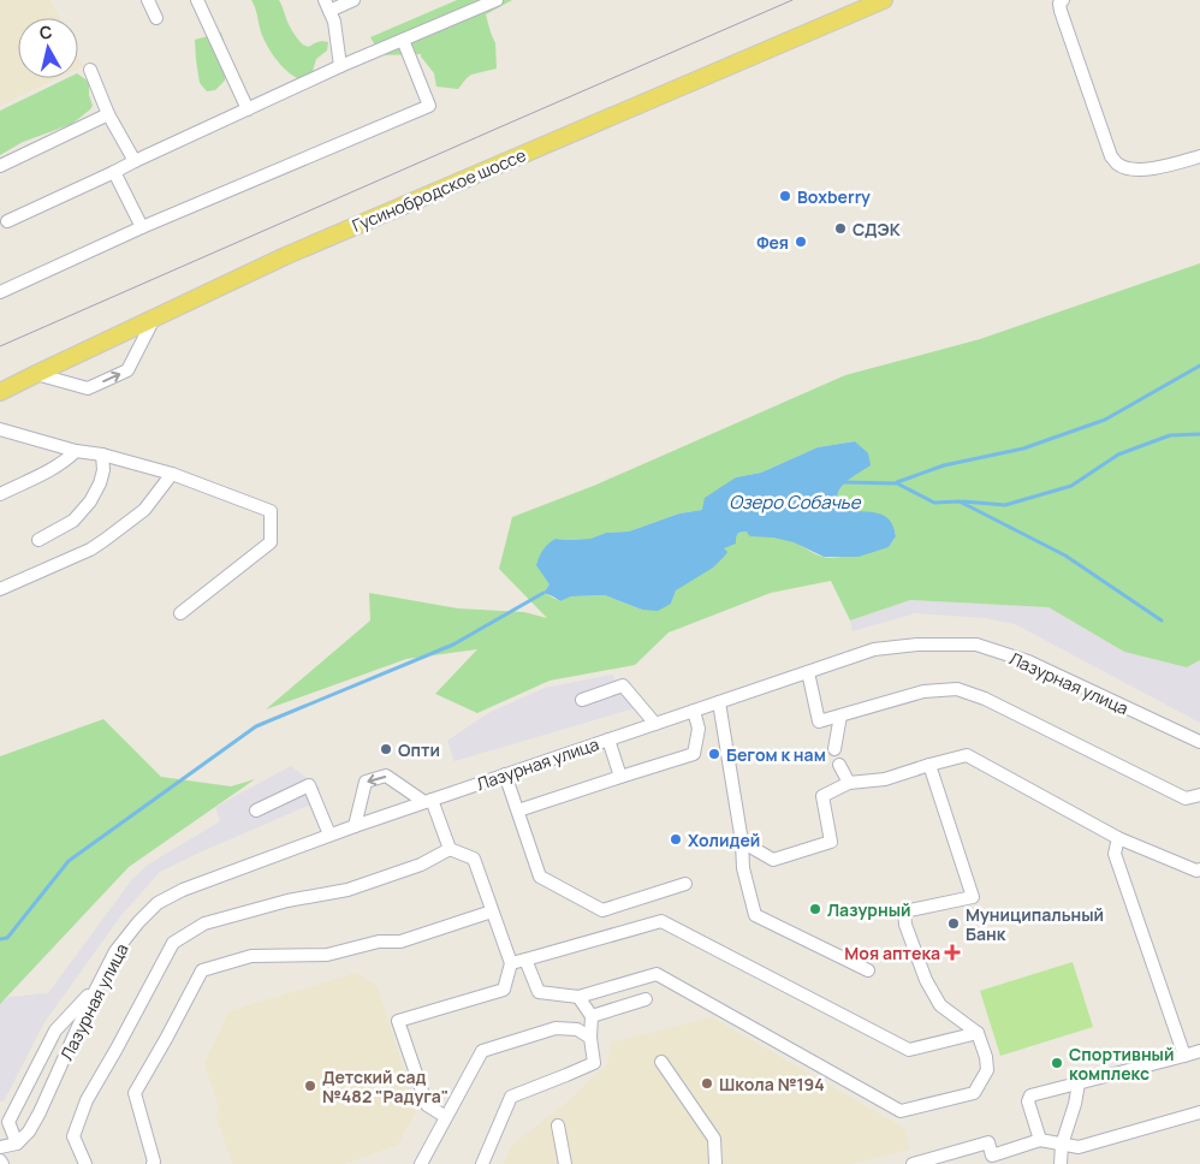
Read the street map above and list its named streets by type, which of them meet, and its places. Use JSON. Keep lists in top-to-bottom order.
{
  "streets": {
    "main road": ["Гусинобродское шоссе"],
    "street": ["Лазурная улица"]
  },
  "water": ["Озеро Собачье"],
  "places": {
    "other": [
      "Boxberry",
      "СДЭК",
      "Фея",
      "Опти",
      "Бегом к нам",
      "Холидей",
      "Лазурный",
      "Муниципальный Банк",
      "Спортивный комплекс",
      "Школа №194",
      "Детский сад №482 \"Радуга\""
    ],
    "health": ["Моя аптека"]
  },
  "north": "top"
}
